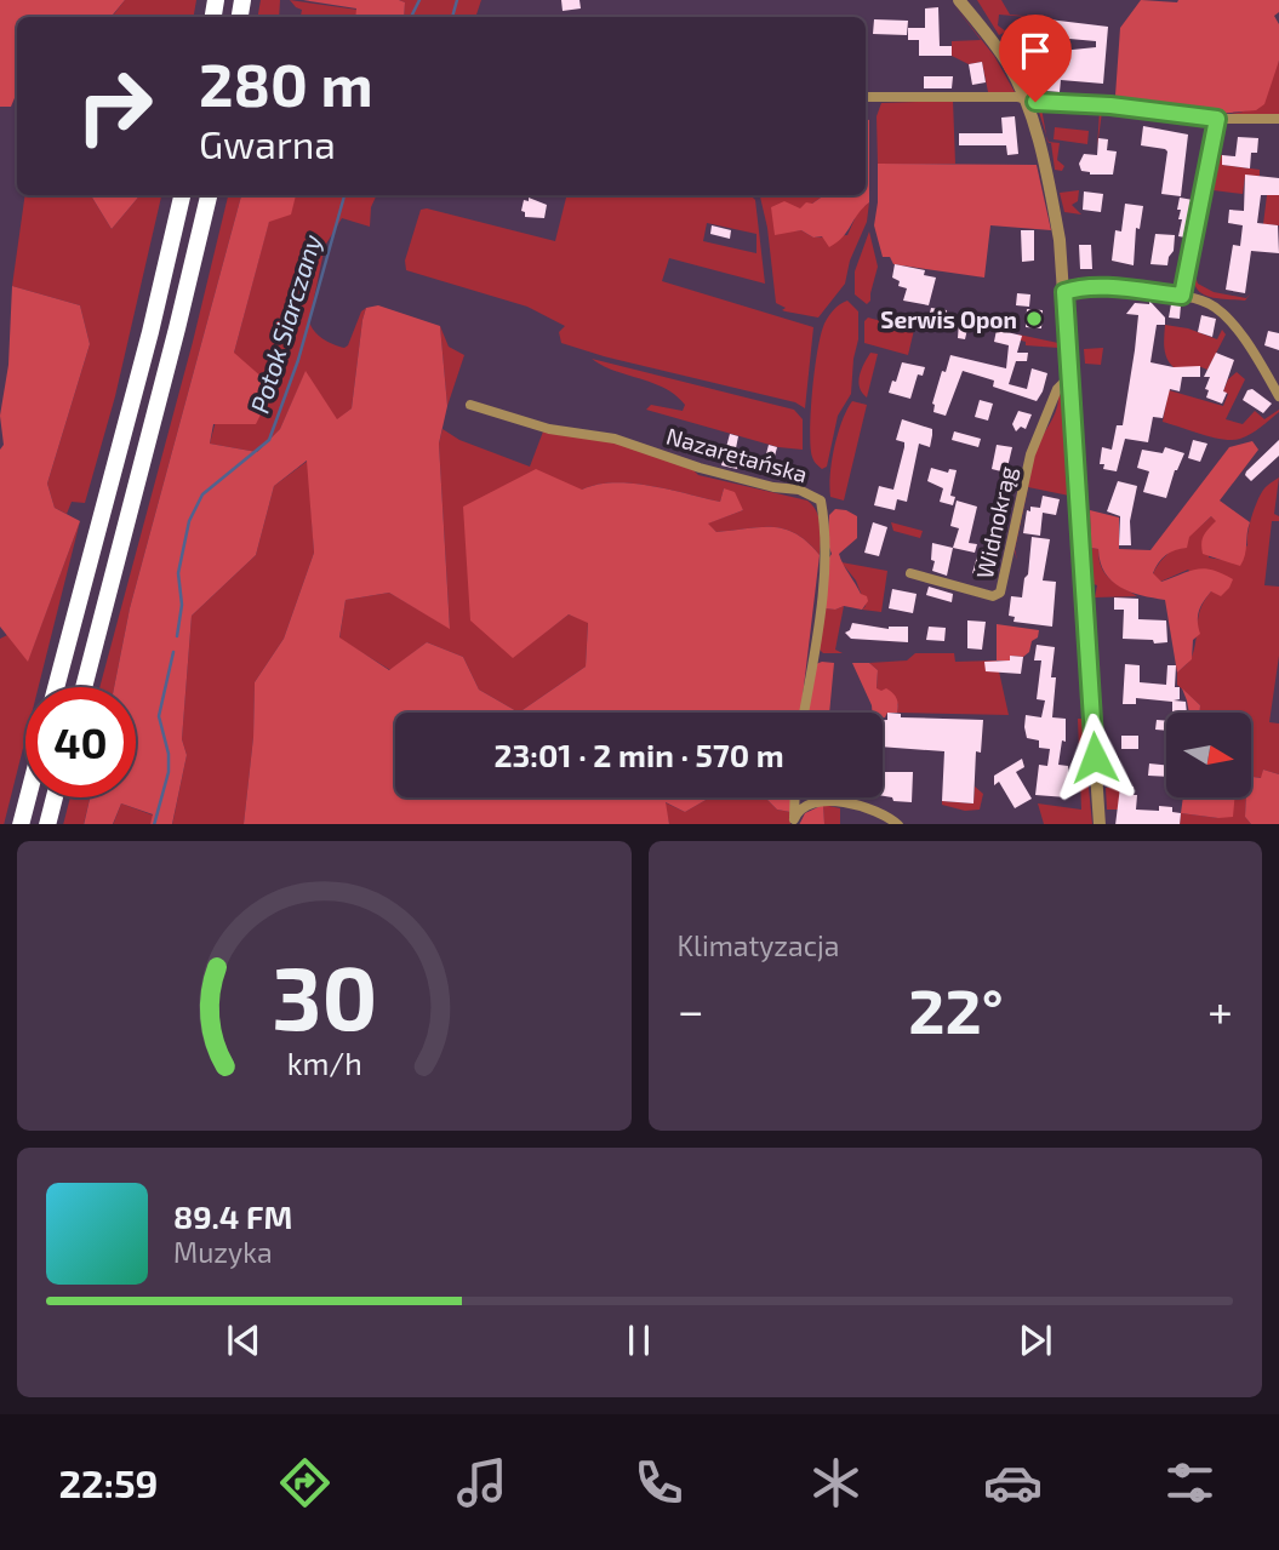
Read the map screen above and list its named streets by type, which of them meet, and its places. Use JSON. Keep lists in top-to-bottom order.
{
  "streets": {
    "street": ["Nazaretańska", "Widnokrąg"]
  },
  "water": ["Potok Siarczany"],
  "places": ["Serwis Opon"],
  "north": "right",
  "page": {
    "turn": ["280 m", "Gwarna"],
    "limit": "40",
    "trip": "23:01 · 2 min · 570 m",
    "tile": "Klimatyzacja",
    "heat": ["−", "22°", "+"],
    "song": ["89.4 FM", "Muzyka"],
    "tabs": "22:59",
    "gauge": ["30", "km/h"]
  }
}
